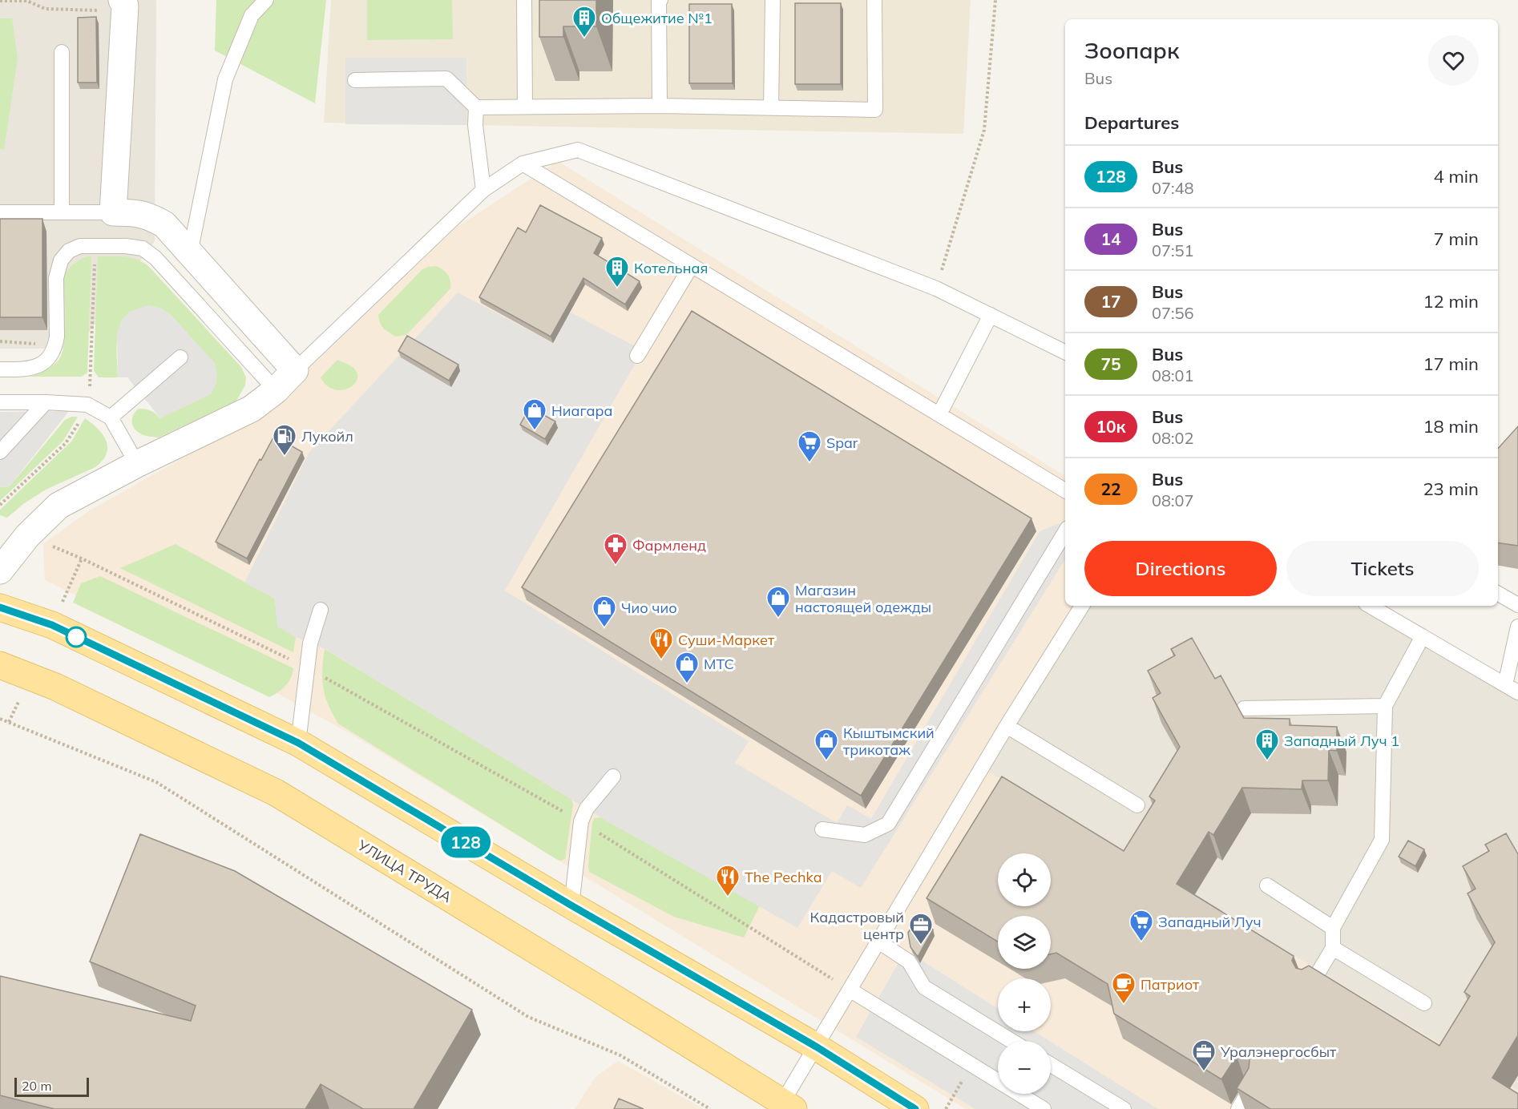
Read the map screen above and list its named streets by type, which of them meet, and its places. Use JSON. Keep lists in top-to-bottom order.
{
  "streets": {
    "main road": ["УЛИЦА ТРУДА"]
  },
  "places": {
    "building": ["Общежитие №1", "Котельная", "Западный Луч 1"],
    "shop": [
      "Ниагара",
      "Магазин настоящей одежды",
      "Чио чио",
      "МТС",
      "Кыштымский трикотаж"
    ],
    "fuel station": ["Лукойл"],
    "supermarket": ["Spar", "Западный Луч"],
    "pharmacy": ["Фармленд"],
    "restaurant": ["Суши-Маркет", "The Pechka"],
    "office": ["Кадастровый центр", "Уралэнергосбыт"],
    "cafe": ["Патриот"]
  },
  "lines": ["bus line 128"],
  "scale_bar": "20 m",
  "page": {
    "on_map": "128",
    "heading": [
      ["Зоопарк", "Bus"],
      "Departures"
    ],
    "list": [
      {
        "mark": "128",
        "name": "Bus",
        "note": "07:48",
        "value": "4 min"
      },
      {
        "mark": "14",
        "name": "Bus",
        "note": "07:51",
        "value": "7 min"
      },
      {
        "mark": "17",
        "name": "Bus",
        "note": "07:56",
        "value": "12 min"
      },
      {
        "mark": "75",
        "name": "Bus",
        "note": "08:01",
        "value": "17 min"
      },
      {
        "mark": "10к",
        "name": "Bus",
        "note": "08:02",
        "value": "18 min"
      },
      {
        "mark": "22",
        "name": "Bus",
        "note": "08:07",
        "value": "23 min"
      }
    ],
    "buttons": ["Directions", "Tickets"],
    "map_buttons": ["+", "−"],
    "scale": "20 m"
  }
}
